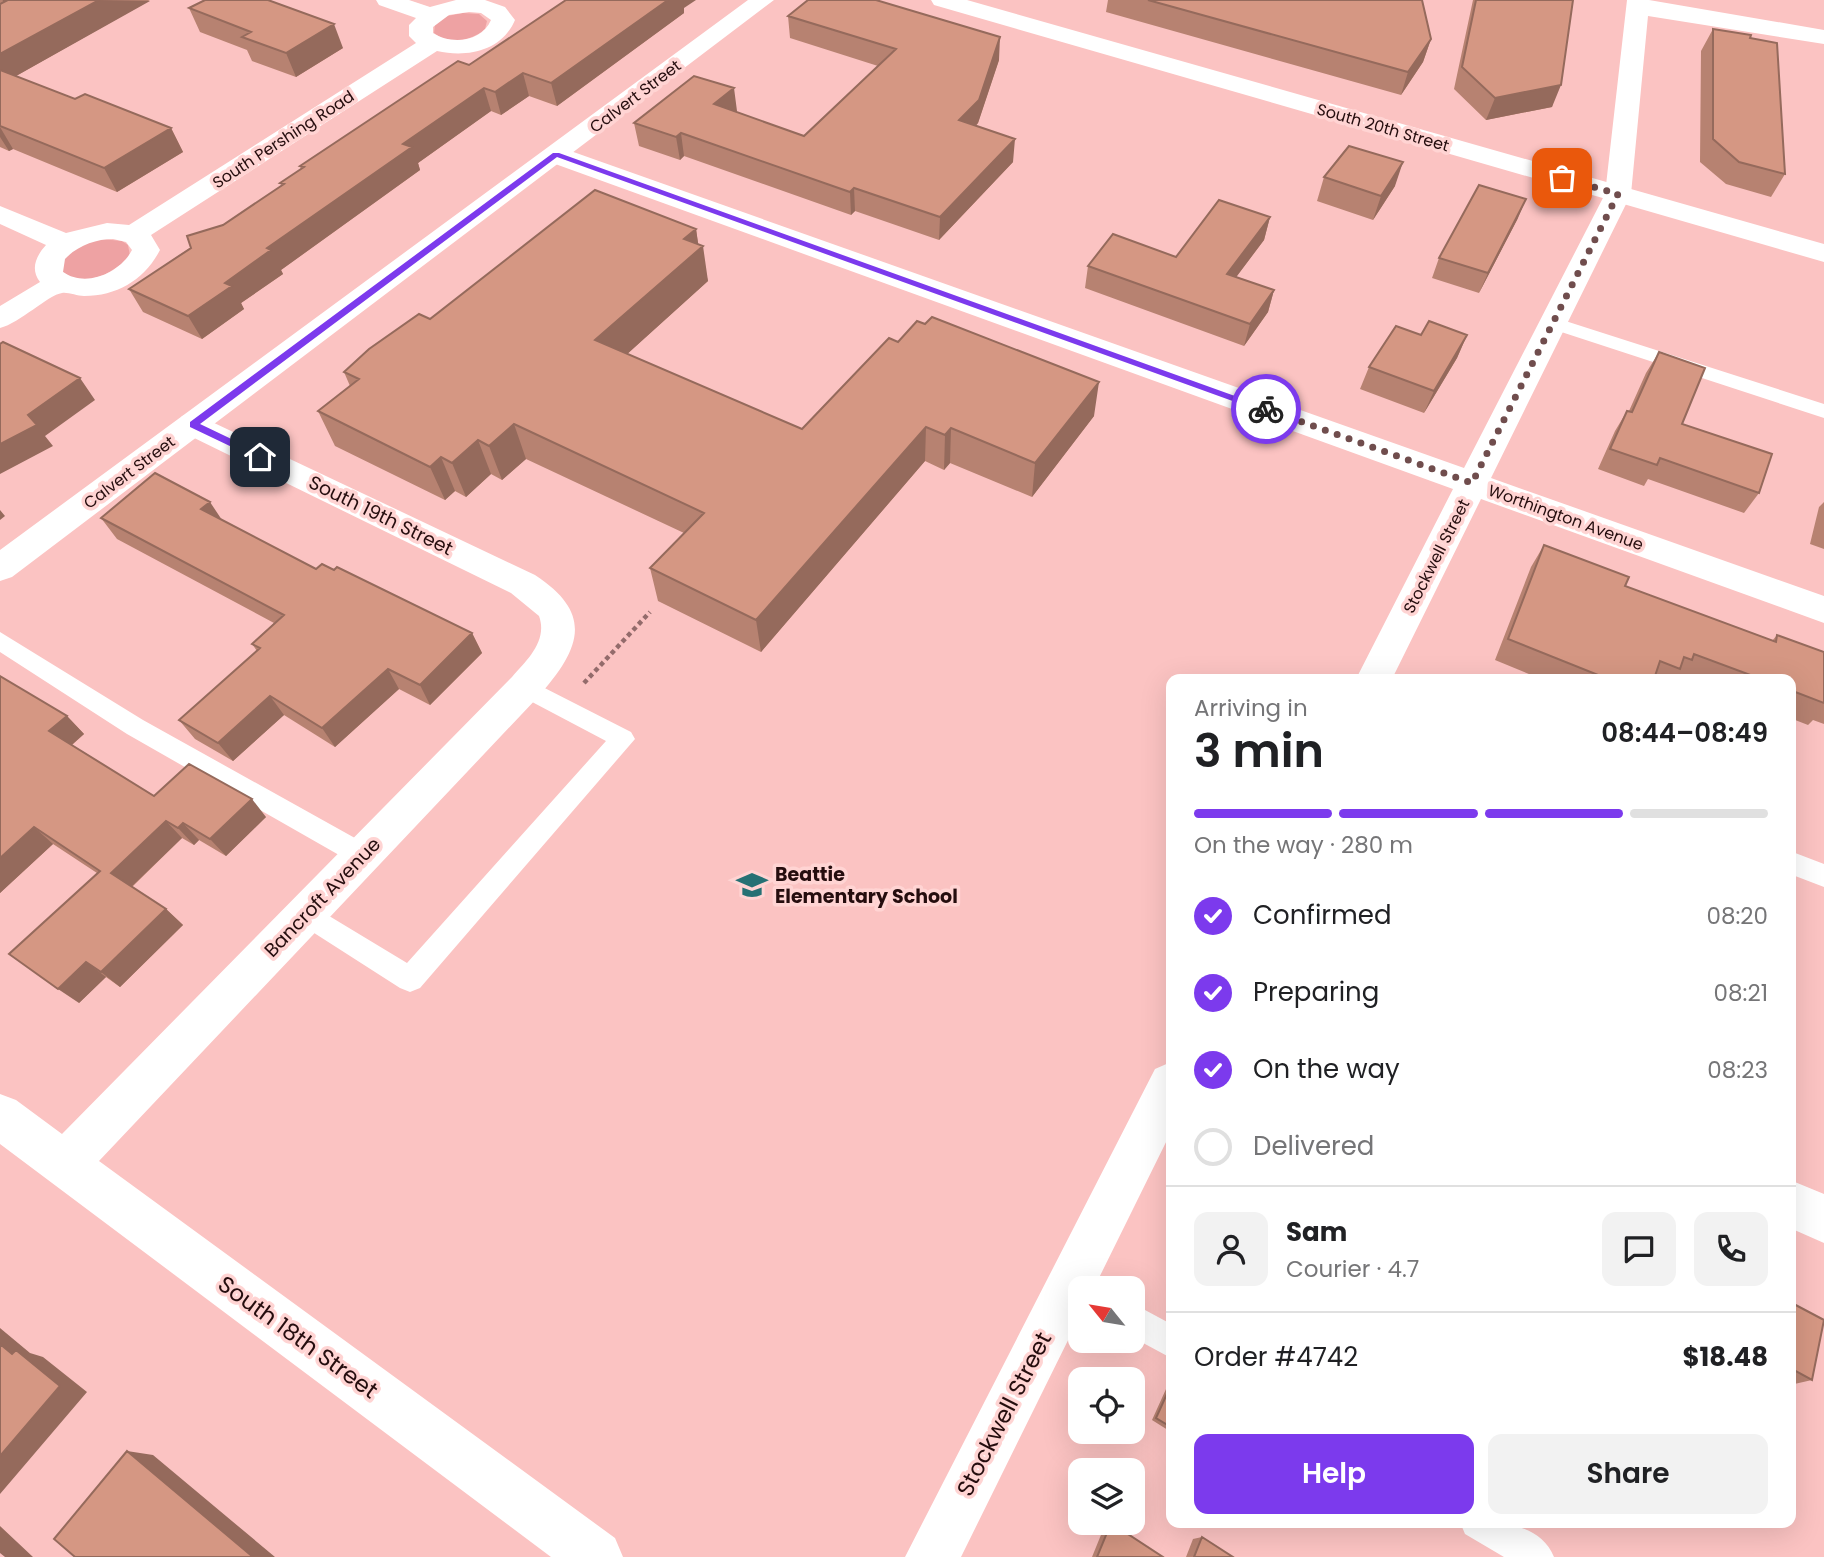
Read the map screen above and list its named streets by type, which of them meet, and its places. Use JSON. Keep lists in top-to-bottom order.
{
  "streets": {
    "street": [
      "Calvert Street",
      "South 20th Street",
      "South Pershing Road",
      "South 19th Street",
      "Worthington Avenue",
      "Stockwell Street",
      "Bancroft Avenue",
      "South 18th Street"
    ]
  },
  "crossings": [
    ["Calvert Street", "South 19th Street"],
    ["Calvert Street", "Worthington Avenue"],
    ["South 20th Street", "Stockwell Street"],
    ["South 19th Street", "Bancroft Avenue"],
    ["Worthington Avenue", "Stockwell Street"],
    ["Bancroft Avenue", "South 18th Street"]
  ],
  "places": {
    "school or university": ["Beattie Elementary School"]
  },
  "north": "top left",
  "page": {
    "heading": ["3 min", "Arriving in", "08:44–08:49"],
    "panel": [
      "Sam",
      "Courier · 4.7",
      "Order #4742",
      "$18.48"
    ],
    "bar": "On the way · 280 m",
    "list": [
      ["Confirmed", "08:20"],
      ["Preparing", "08:21"],
      ["On the way", "08:23"],
      "Delivered"
    ],
    "buttons": ["Help", "Share"]
  }
}
